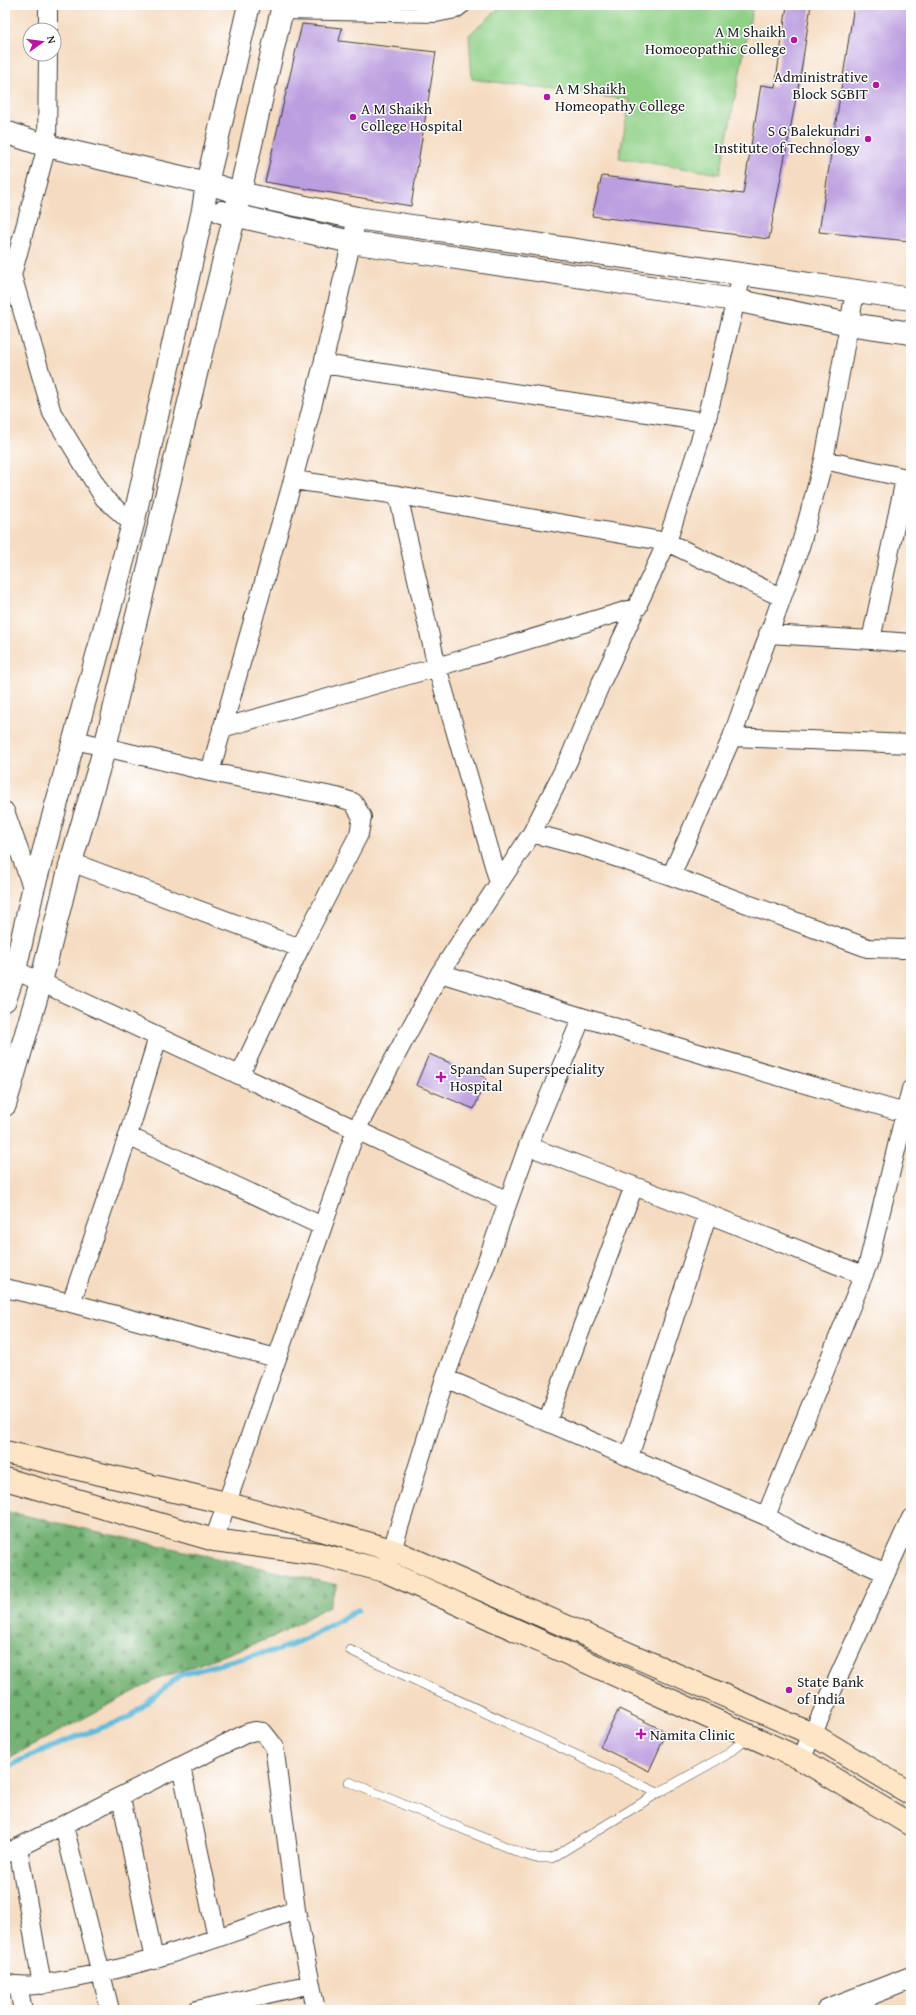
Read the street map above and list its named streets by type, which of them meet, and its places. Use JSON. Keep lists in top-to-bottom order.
{
  "places": {
    "other": [
      "A M Shaikh Homoeopathic College",
      "Administrative Block SGBIT",
      "A M Shaikh Homeopathy College",
      "A M Shaikh College Hospital",
      "S G Balekundri Institute of Technology",
      "State Bank of India"
    ],
    "health": ["Spandan Superspeciality Hospital", "Namita Clinic"]
  },
  "north": "right"
}
